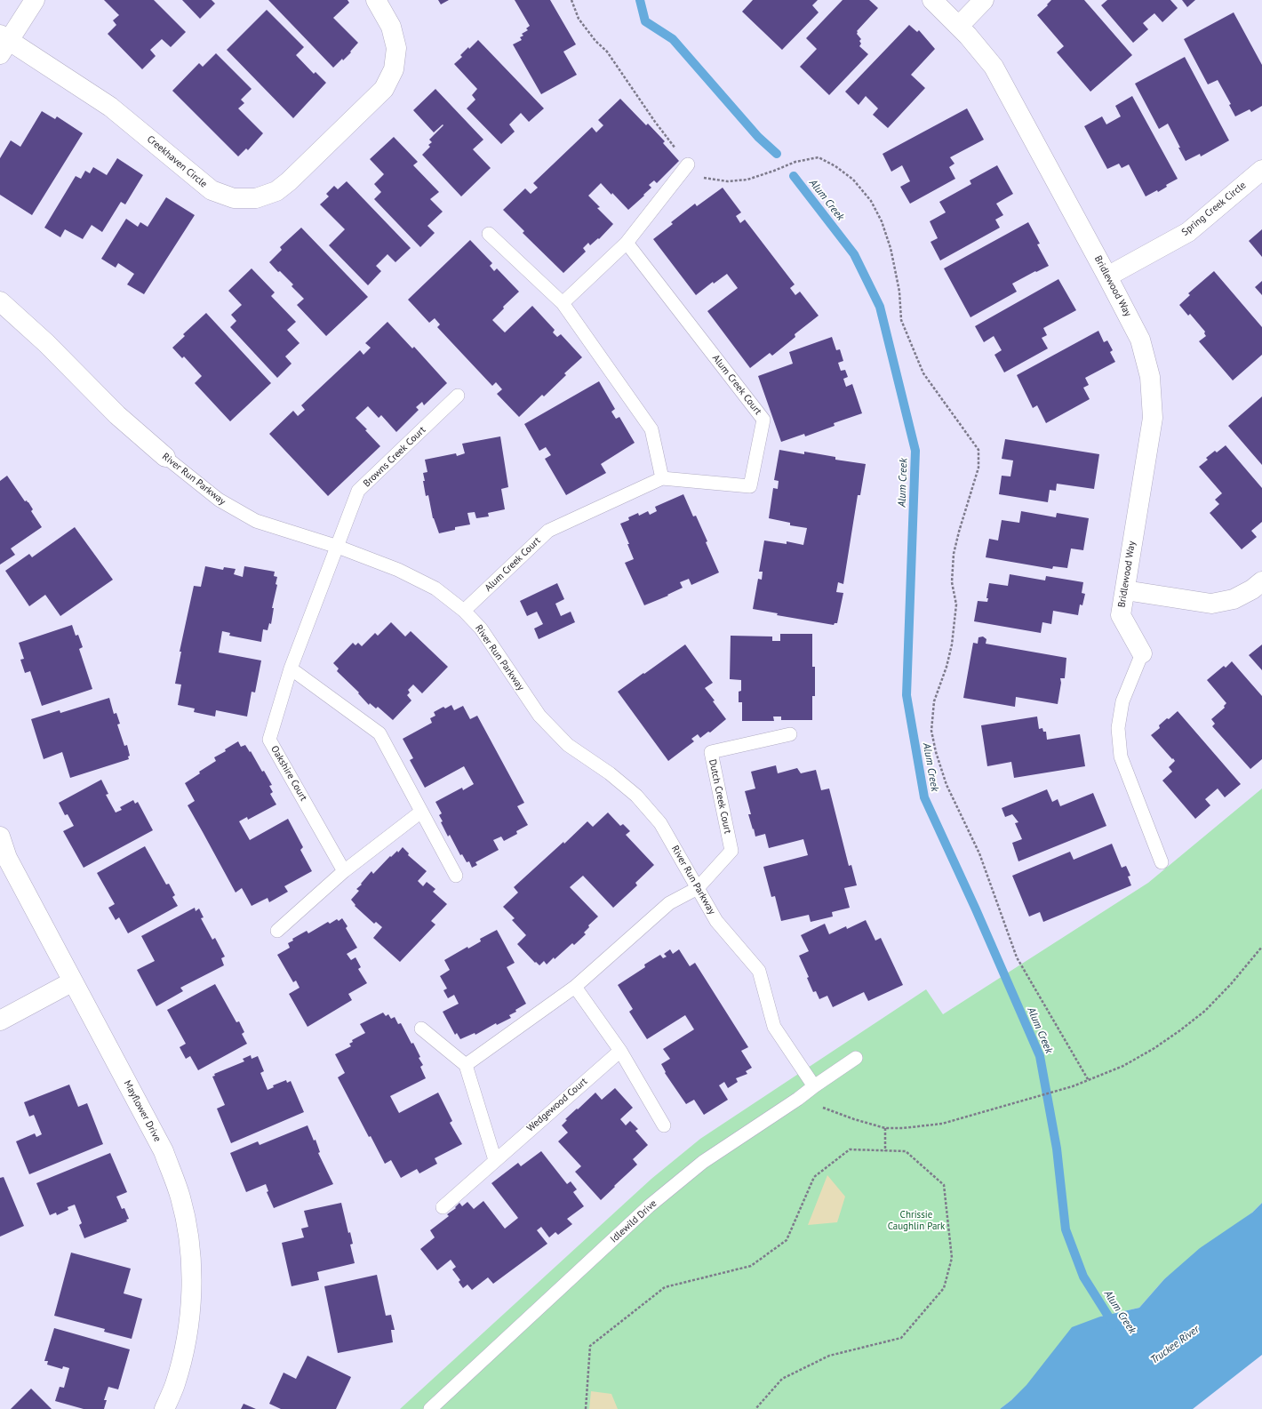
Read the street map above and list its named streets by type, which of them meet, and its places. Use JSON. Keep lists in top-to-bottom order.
{
  "streets": {
    "street": [
      "Creekhaven Circle",
      "Spring Creek Circle",
      "Bridlewood Way",
      "River Run Parkway",
      "Mayflower Drive"
    ],
    "lane": [
      "Alum Creek Court",
      "Browns Creek Court",
      "Oakshire Court",
      "Dutch Creek Court",
      "Wedgewood Court",
      "Idlewild Drive"
    ]
  },
  "crossings": [
    ["Spring Creek Circle", "Bridlewood Way"],
    ["Alum Creek Court", "River Run Parkway"],
    ["Browns Creek Court", "River Run Parkway"],
    ["Browns Creek Court", "Oakshire Court"],
    ["River Run Parkway", "Oakshire Court"],
    ["River Run Parkway", "Dutch Creek Court"],
    ["River Run Parkway", "Idlewild Drive"]
  ],
  "water": ["Alum Creek", "Truckee River"],
  "parks": ["Chrissie Caughlin Park"]
}
